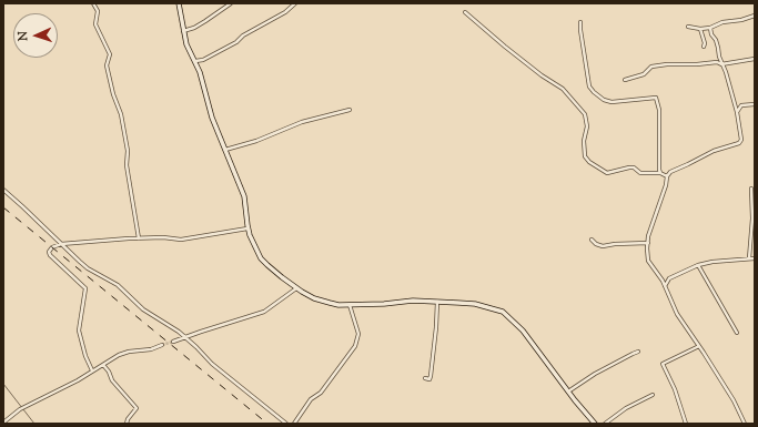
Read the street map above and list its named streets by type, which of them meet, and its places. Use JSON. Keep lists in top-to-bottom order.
{
  "north": "left"
}
